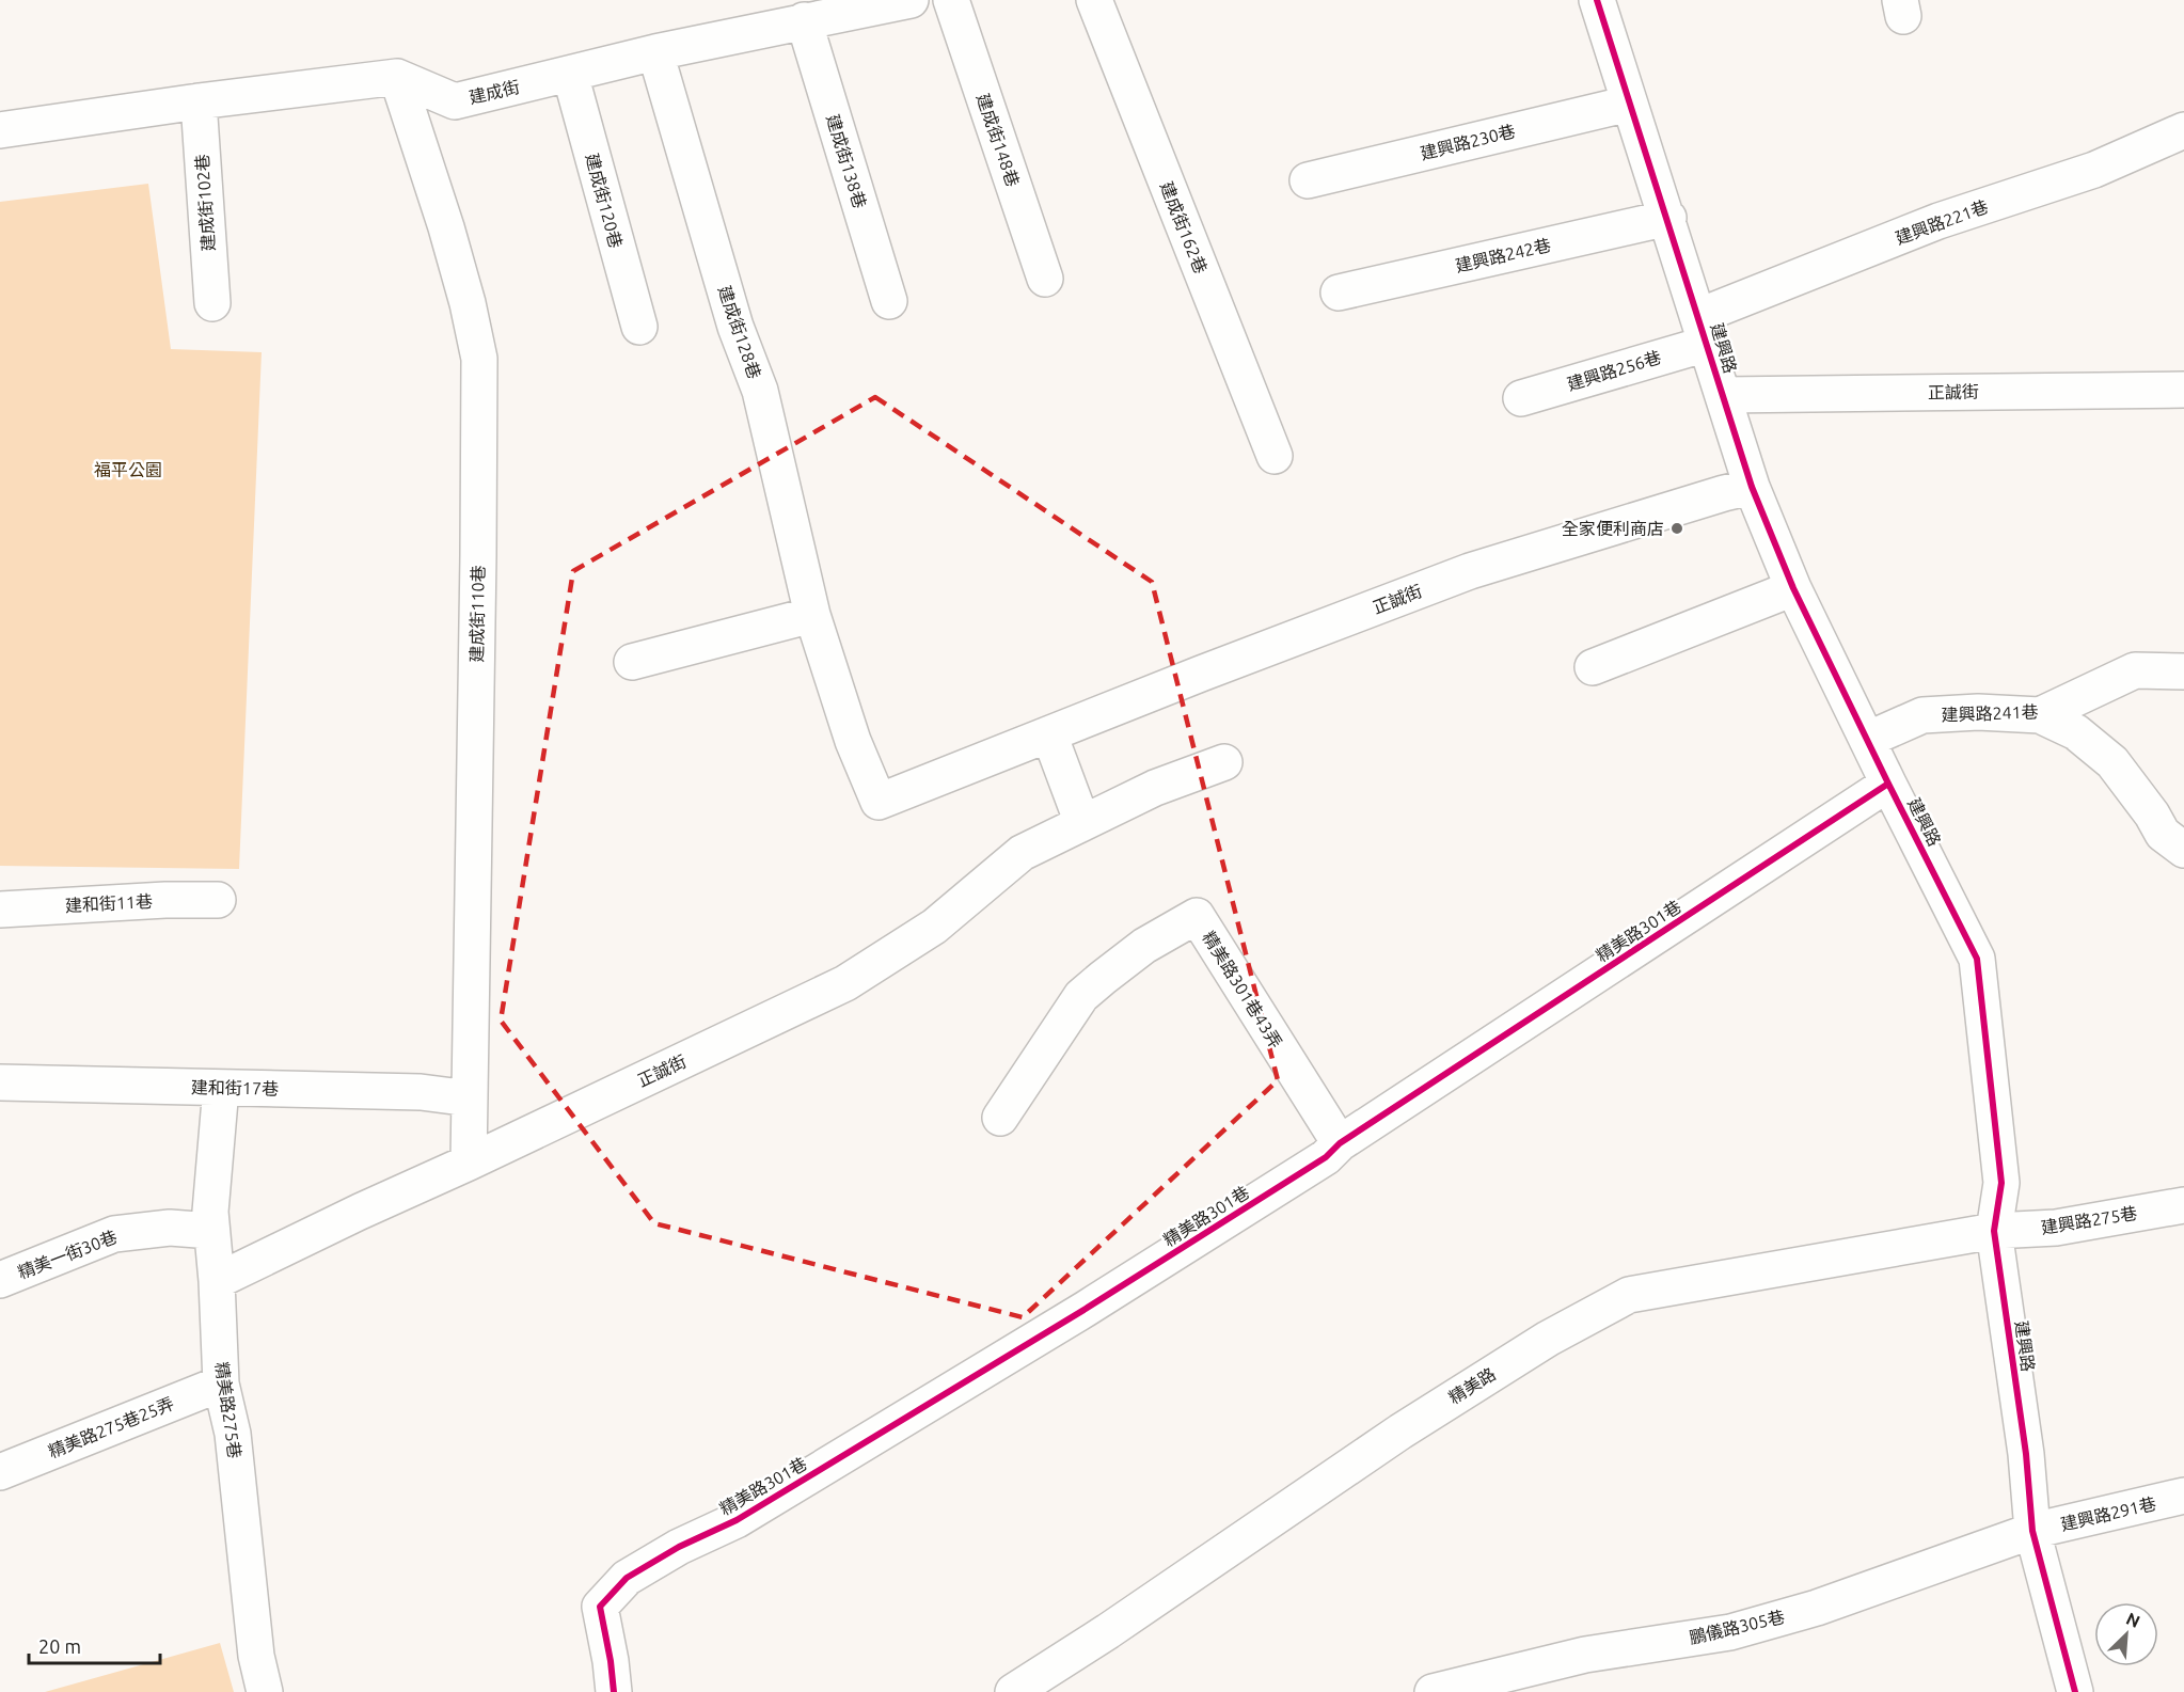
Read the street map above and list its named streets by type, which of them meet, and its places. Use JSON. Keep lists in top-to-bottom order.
{
  "streets": {
    "street": [
      "建成街",
      "建成街148巷",
      "建興路230巷",
      "建成街138巷",
      "建成街120巷",
      "建成街102巷",
      "建興路221巷",
      "建成街162巷",
      "建興路242巷",
      "建成街128巷",
      "建興路",
      "建興路256巷",
      "正誠街",
      "建成街110巷",
      "建興路241巷",
      "建和街11巷",
      "精美路301巷",
      "精美路301巷43弄",
      "建和街17巷",
      "建興路275巷",
      "精美一街30巷",
      "精美路",
      "精美路275巷",
      "精美路275巷25弄",
      "建興路291巷",
      "鵬儀路305巷"
    ]
  },
  "crossings": [
    ["建成街", "建成街138巷"],
    ["建成街", "建成街120巷"],
    ["建成街", "建成街128巷"],
    ["建成街", "建成街110巷"],
    ["建興路230巷", "建興路"],
    ["建興路221巷", "建興路"],
    ["建興路221巷", "建興路256巷"],
    ["建興路242巷", "建興路"],
    ["建成街128巷", "正誠街"],
    ["建興路", "建興路256巷"],
    ["建興路", "正誠街"],
    ["建興路", "建興路241巷"],
    ["建興路", "精美路301巷"],
    ["建興路", "建興路275巷"],
    ["建興路", "精美路"],
    ["建興路", "建興路291巷"],
    ["建興路", "鵬儀路305巷"],
    ["正誠街", "建成街110巷"],
    ["正誠街", "精美路275巷"],
    ["建成街110巷", "建和街17巷"],
    ["精美路301巷", "精美路301巷43弄"],
    ["建和街17巷", "精美路275巷"],
    ["建興路275巷", "精美路"],
    ["精美一街30巷", "精美路275巷"],
    ["精美路275巷", "精美路275巷25弄"],
    ["建興路291巷", "鵬儀路305巷"]
  ],
  "parks": ["福平公園"],
  "places": ["全家便利商店"],
  "scale_bar": "20 m",
  "north": "top right"
}
